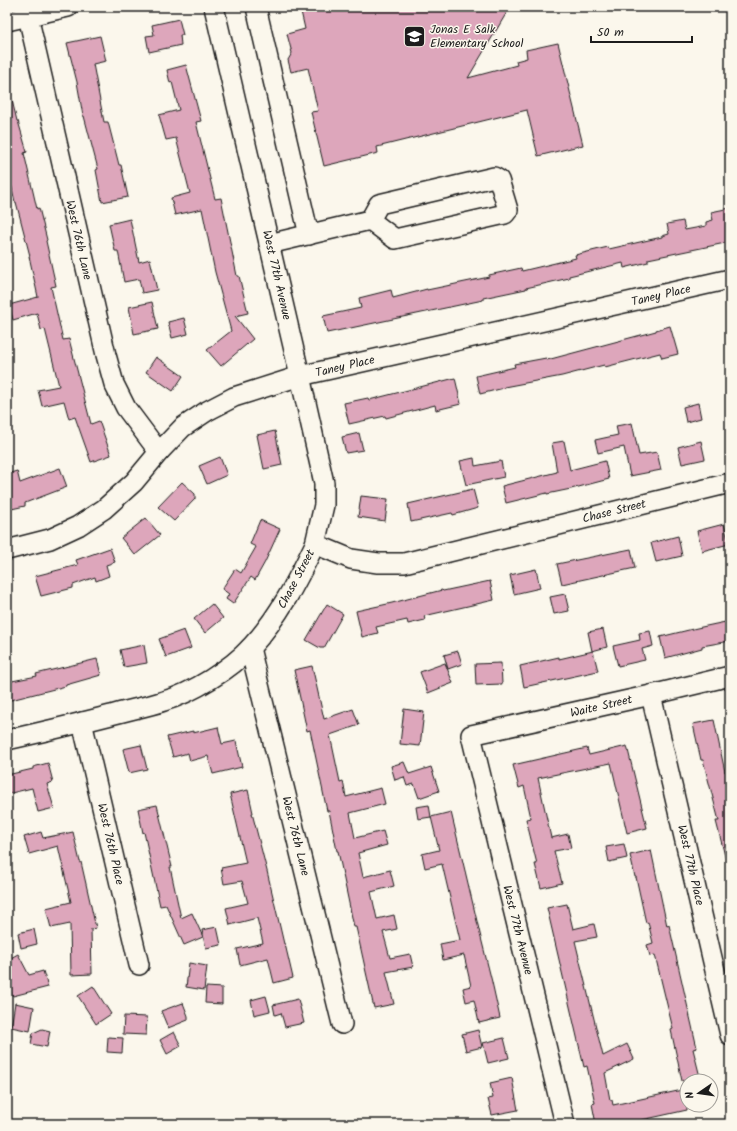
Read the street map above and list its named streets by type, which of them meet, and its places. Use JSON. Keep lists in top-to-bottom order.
{
  "streets": {
    "street": [
      "West 76th Lane",
      "West 77th Avenue",
      "Taney Place",
      "Chase Street",
      "Waite Street",
      "West 76th Place",
      "West 77th Place"
    ]
  },
  "crossings": [
    ["West 76th Lane", "Taney Place"],
    ["West 76th Lane", "Chase Street"],
    ["West 77th Avenue", "Taney Place"],
    ["West 77th Avenue", "Chase Street"],
    ["West 77th Avenue", "Waite Street"],
    ["Chase Street", "West 76th Place"],
    ["Waite Street", "West 77th Place"]
  ],
  "places": {
    "school or university": ["Jonas E Salk Elementary School"]
  },
  "scale_bar": "50 m",
  "north": "left"
}
